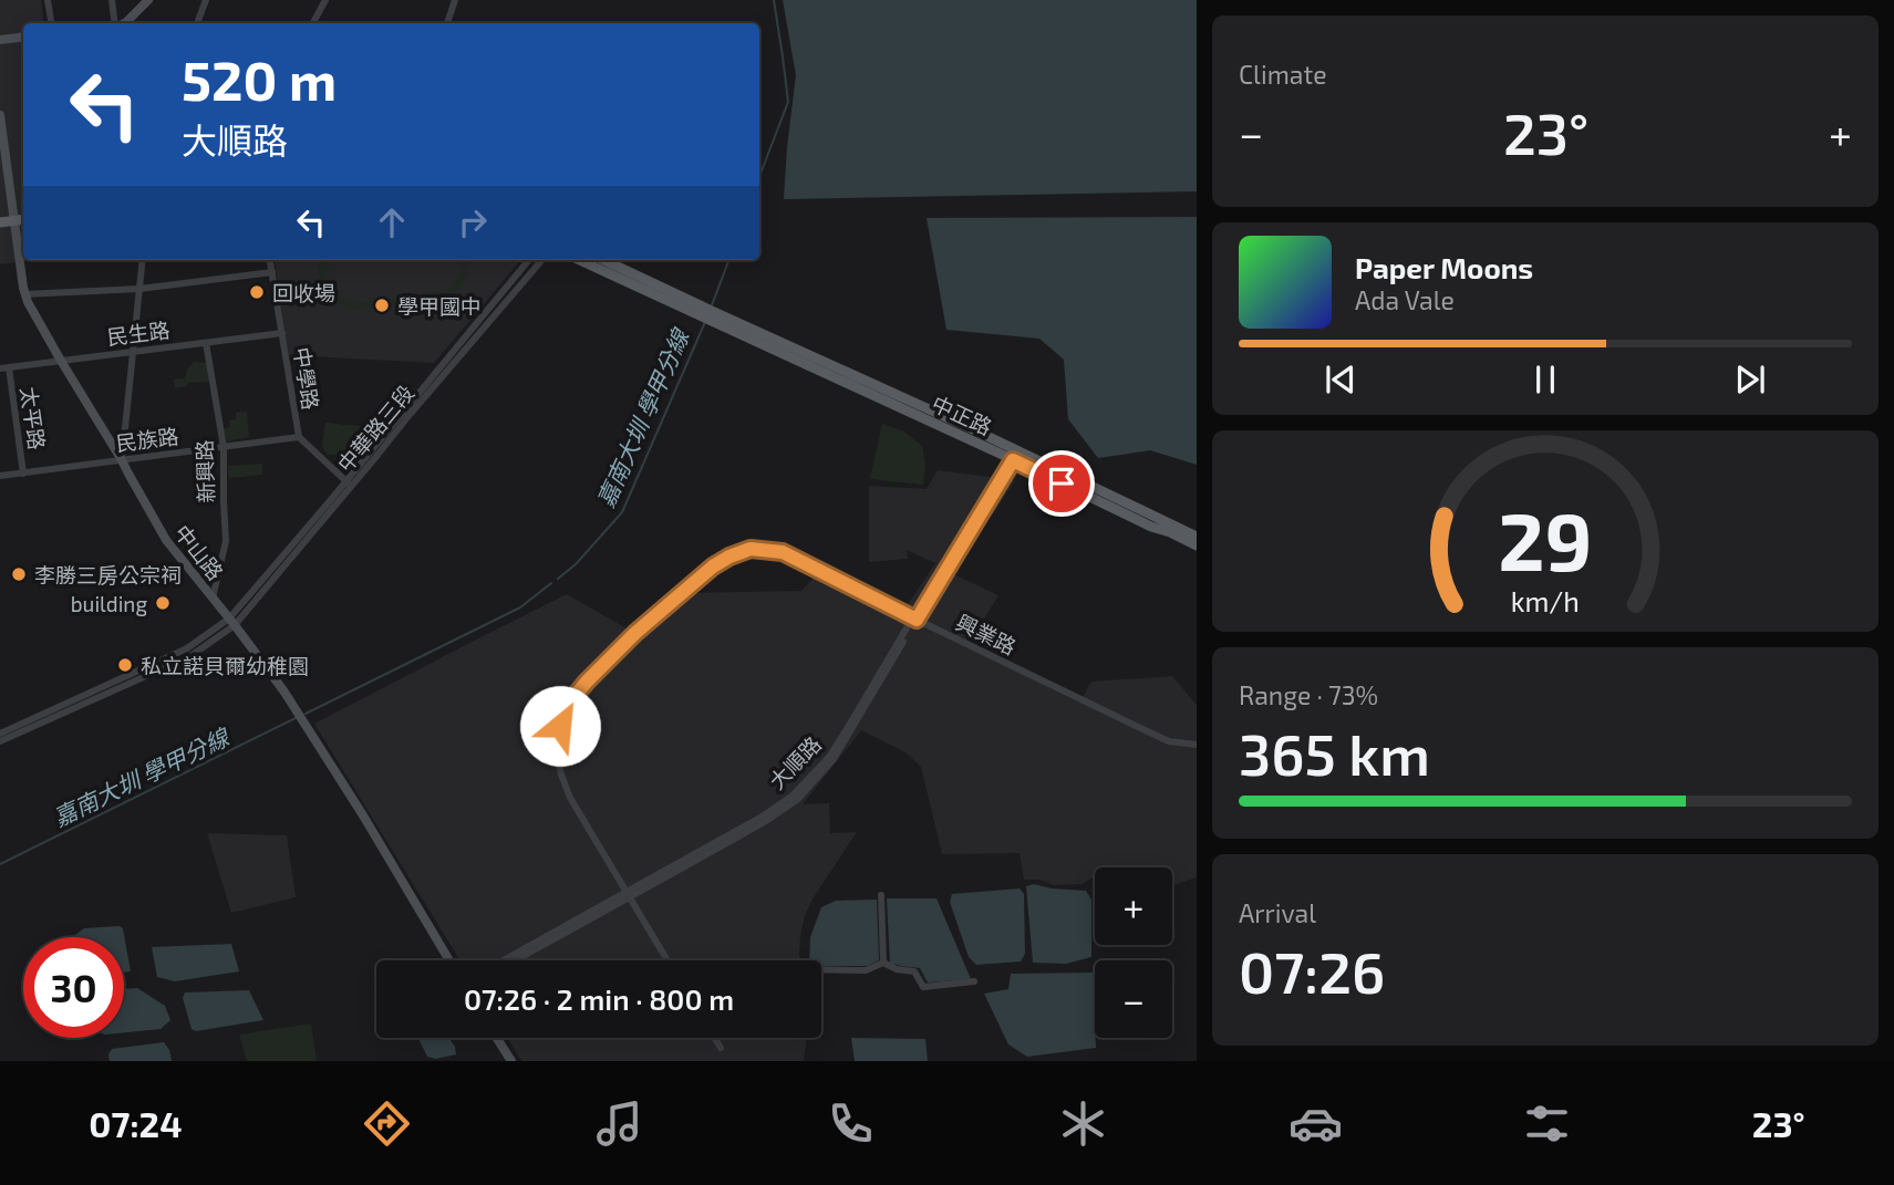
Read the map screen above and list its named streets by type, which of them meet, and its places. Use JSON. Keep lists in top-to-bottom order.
{
  "streets": {
    "main road": ["中正路", "中山路"],
    "street": [
      "民生路",
      "中學路",
      "太平路",
      "中華路三段",
      "民族路",
      "新興路",
      "興業路",
      "大順路"
    ]
  },
  "crossings": [
    ["民生路", "中學路"],
    ["民生路", "太平路"],
    ["民生路", "新興路"],
    ["民生路", "中山路"],
    ["中學路", "中華路三段"],
    ["中學路", "民族路"],
    ["中正路", "大順路"],
    ["太平路", "民族路"],
    ["中華路三段", "中山路"],
    ["民族路", "新興路"],
    ["民族路", "中山路"],
    ["新興路", "中山路"],
    ["興業路", "大順路"]
  ],
  "water": ["嘉南大圳 學甲分線"],
  "places": [
    "回收場",
    "學甲國中",
    "李勝三房公宗祠",
    "building",
    "私立諾貝爾幼稚園"
  ],
  "page": {
    "tile": [
      "Climate",
      ["Range · 73%", "365 km"],
      ["Arrival", "07:26"]
    ],
    "turn": ["520 m", "大順路"],
    "heat": ["−", "23°", "+"],
    "song": ["Paper Moons", "Ada Vale"],
    "map_buttons": ["+", "−"],
    "limit": "30",
    "trip": "07:26 · 2 min · 800 m",
    "tabs": ["07:24", "23°"],
    "gauge": ["29", "km/h"]
  }
}
